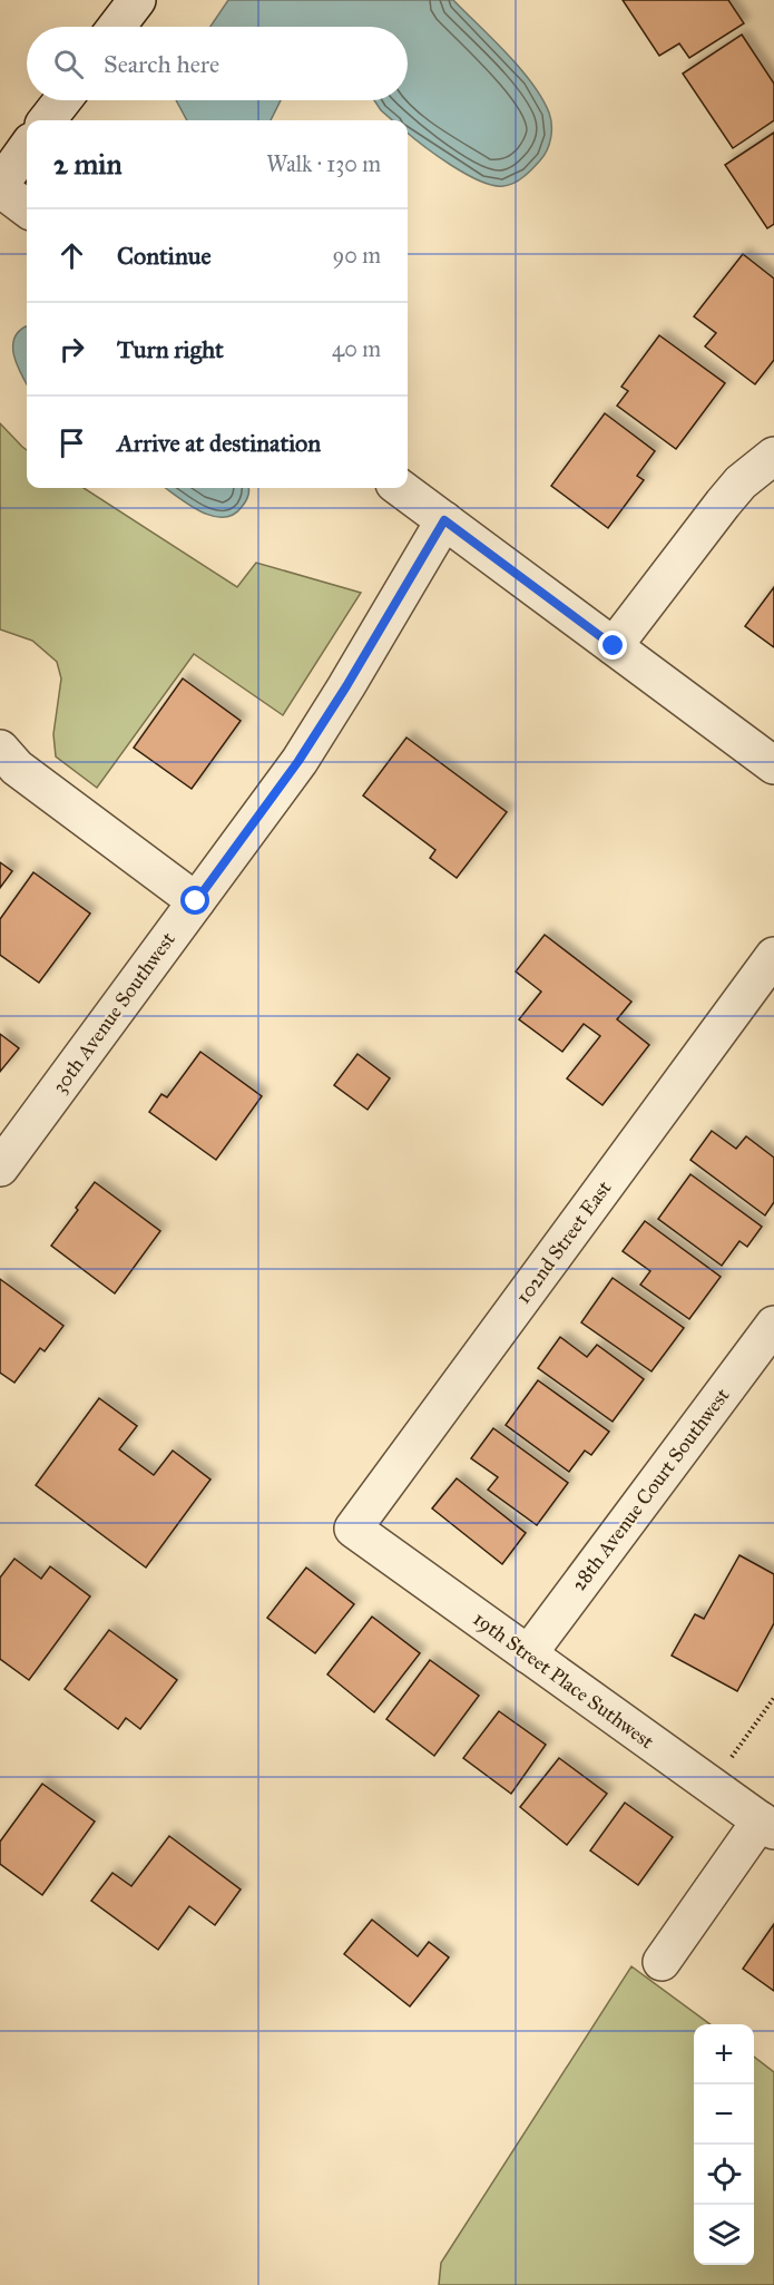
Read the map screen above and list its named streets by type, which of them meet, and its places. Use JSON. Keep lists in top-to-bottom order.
{
  "streets": {
    "street": [
      "30th Avenue Southwest",
      "102nd Street East",
      "28th Avenue Court Southwest",
      "19th Street Place Suthwest"
    ]
  },
  "crossings": [
    ["102nd Street East", "19th Street Place Suthwest"],
    ["28th Avenue Court Southwest", "19th Street Place Suthwest"]
  ],
  "page": {
    "search": "Search here",
    "heading": ["2 min", "Walk · 130 m"],
    "list": [
      ["Continue", "90 m"],
      ["Turn right", "40 m"],
      "Arrive at destination"
    ],
    "map_buttons": ["+", "−"]
  }
}
